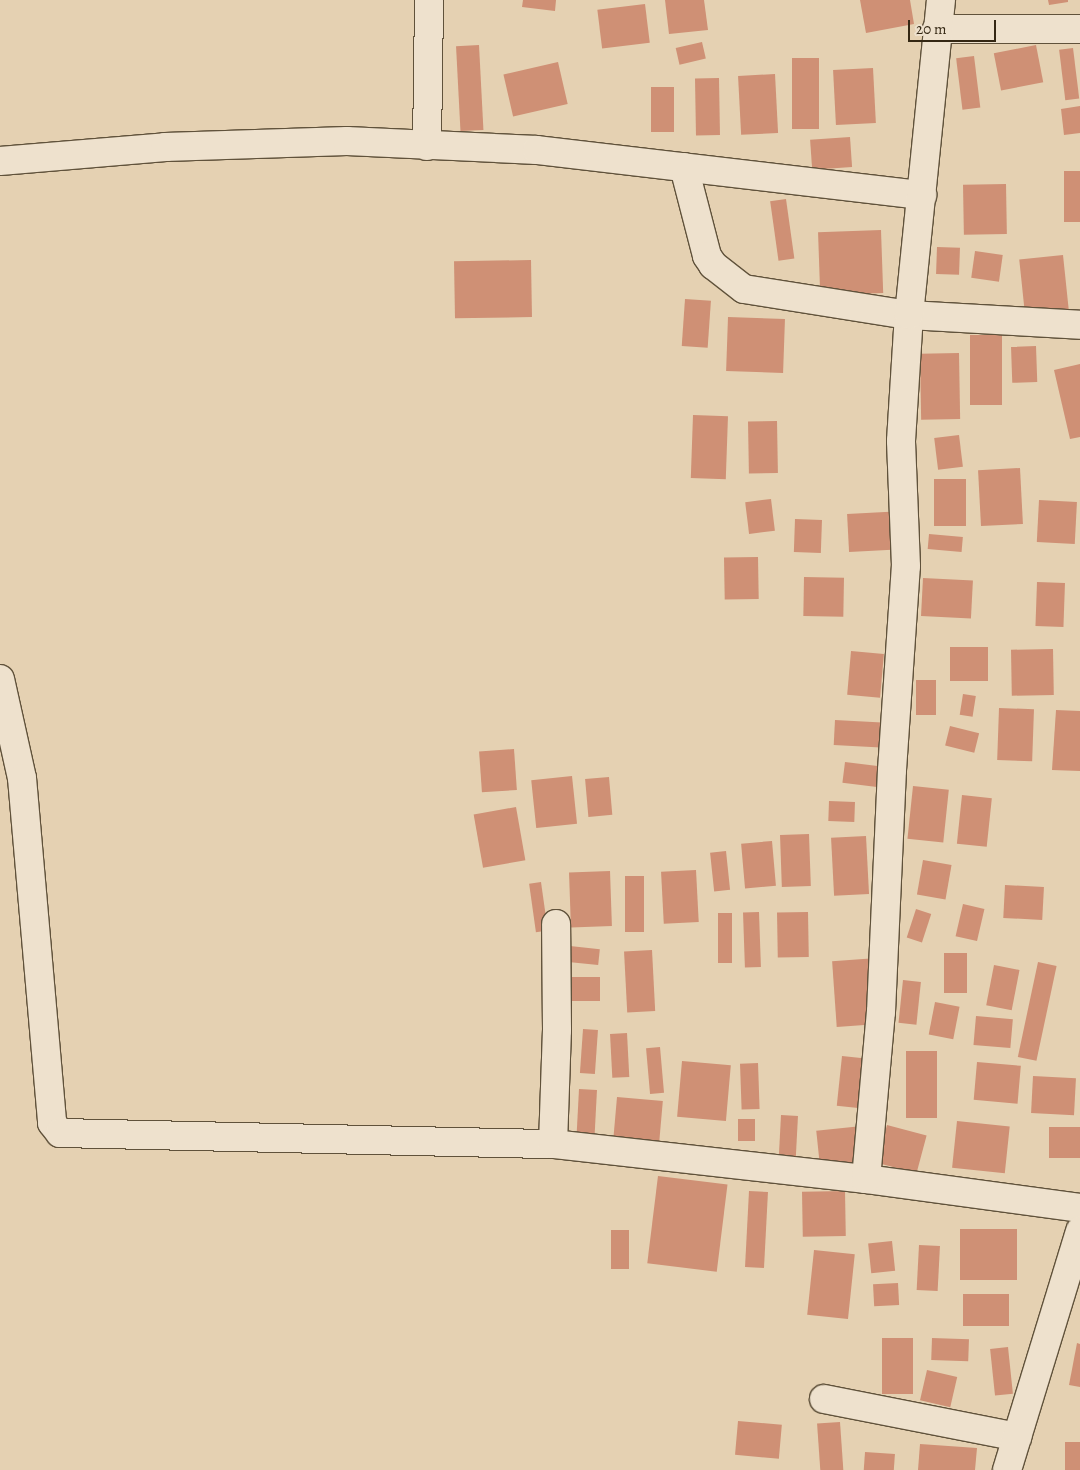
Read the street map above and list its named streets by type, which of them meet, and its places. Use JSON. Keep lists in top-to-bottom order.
{
  "scale_bar": "20 m"
}
